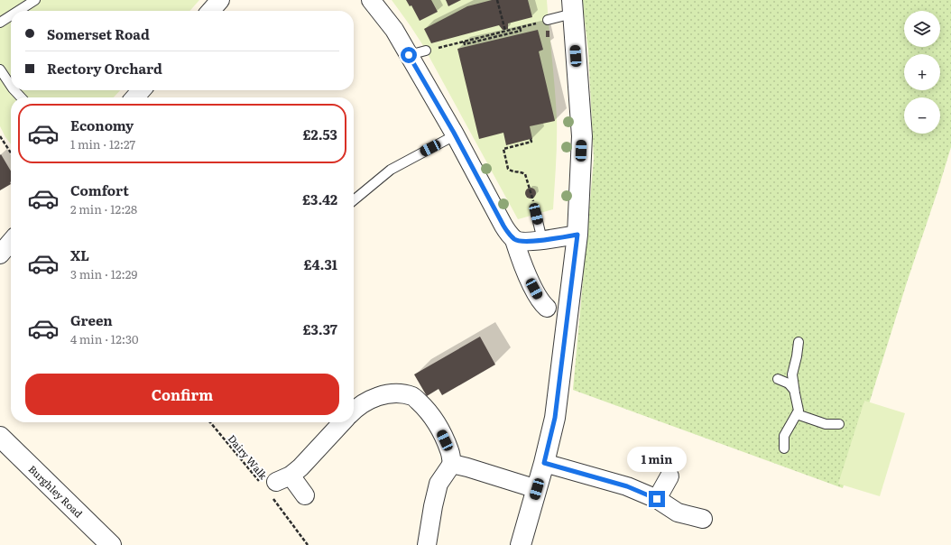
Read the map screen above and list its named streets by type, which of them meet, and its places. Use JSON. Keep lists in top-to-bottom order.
{
  "streets": {
    "street": ["Burghley Road"],
    "path": ["Dairy Walk"]
  },
  "page": {
    "map_buttons": ["+", "−"],
    "banner": ["Somerset Road", "Rectory Orchard"],
    "list": [
      {
        "name": "Economy",
        "note": "1 min · 12:27",
        "value": "£2.53"
      },
      {
        "name": "Comfort",
        "note": "2 min · 12:28",
        "value": "£3.42"
      },
      {
        "name": "XL",
        "note": "3 min · 12:29",
        "value": "£4.31"
      },
      {
        "name": "Green",
        "note": "4 min · 12:30",
        "value": "£3.37"
      }
    ],
    "buttons": "Confirm",
    "bubble": "1 min"
  }
}
